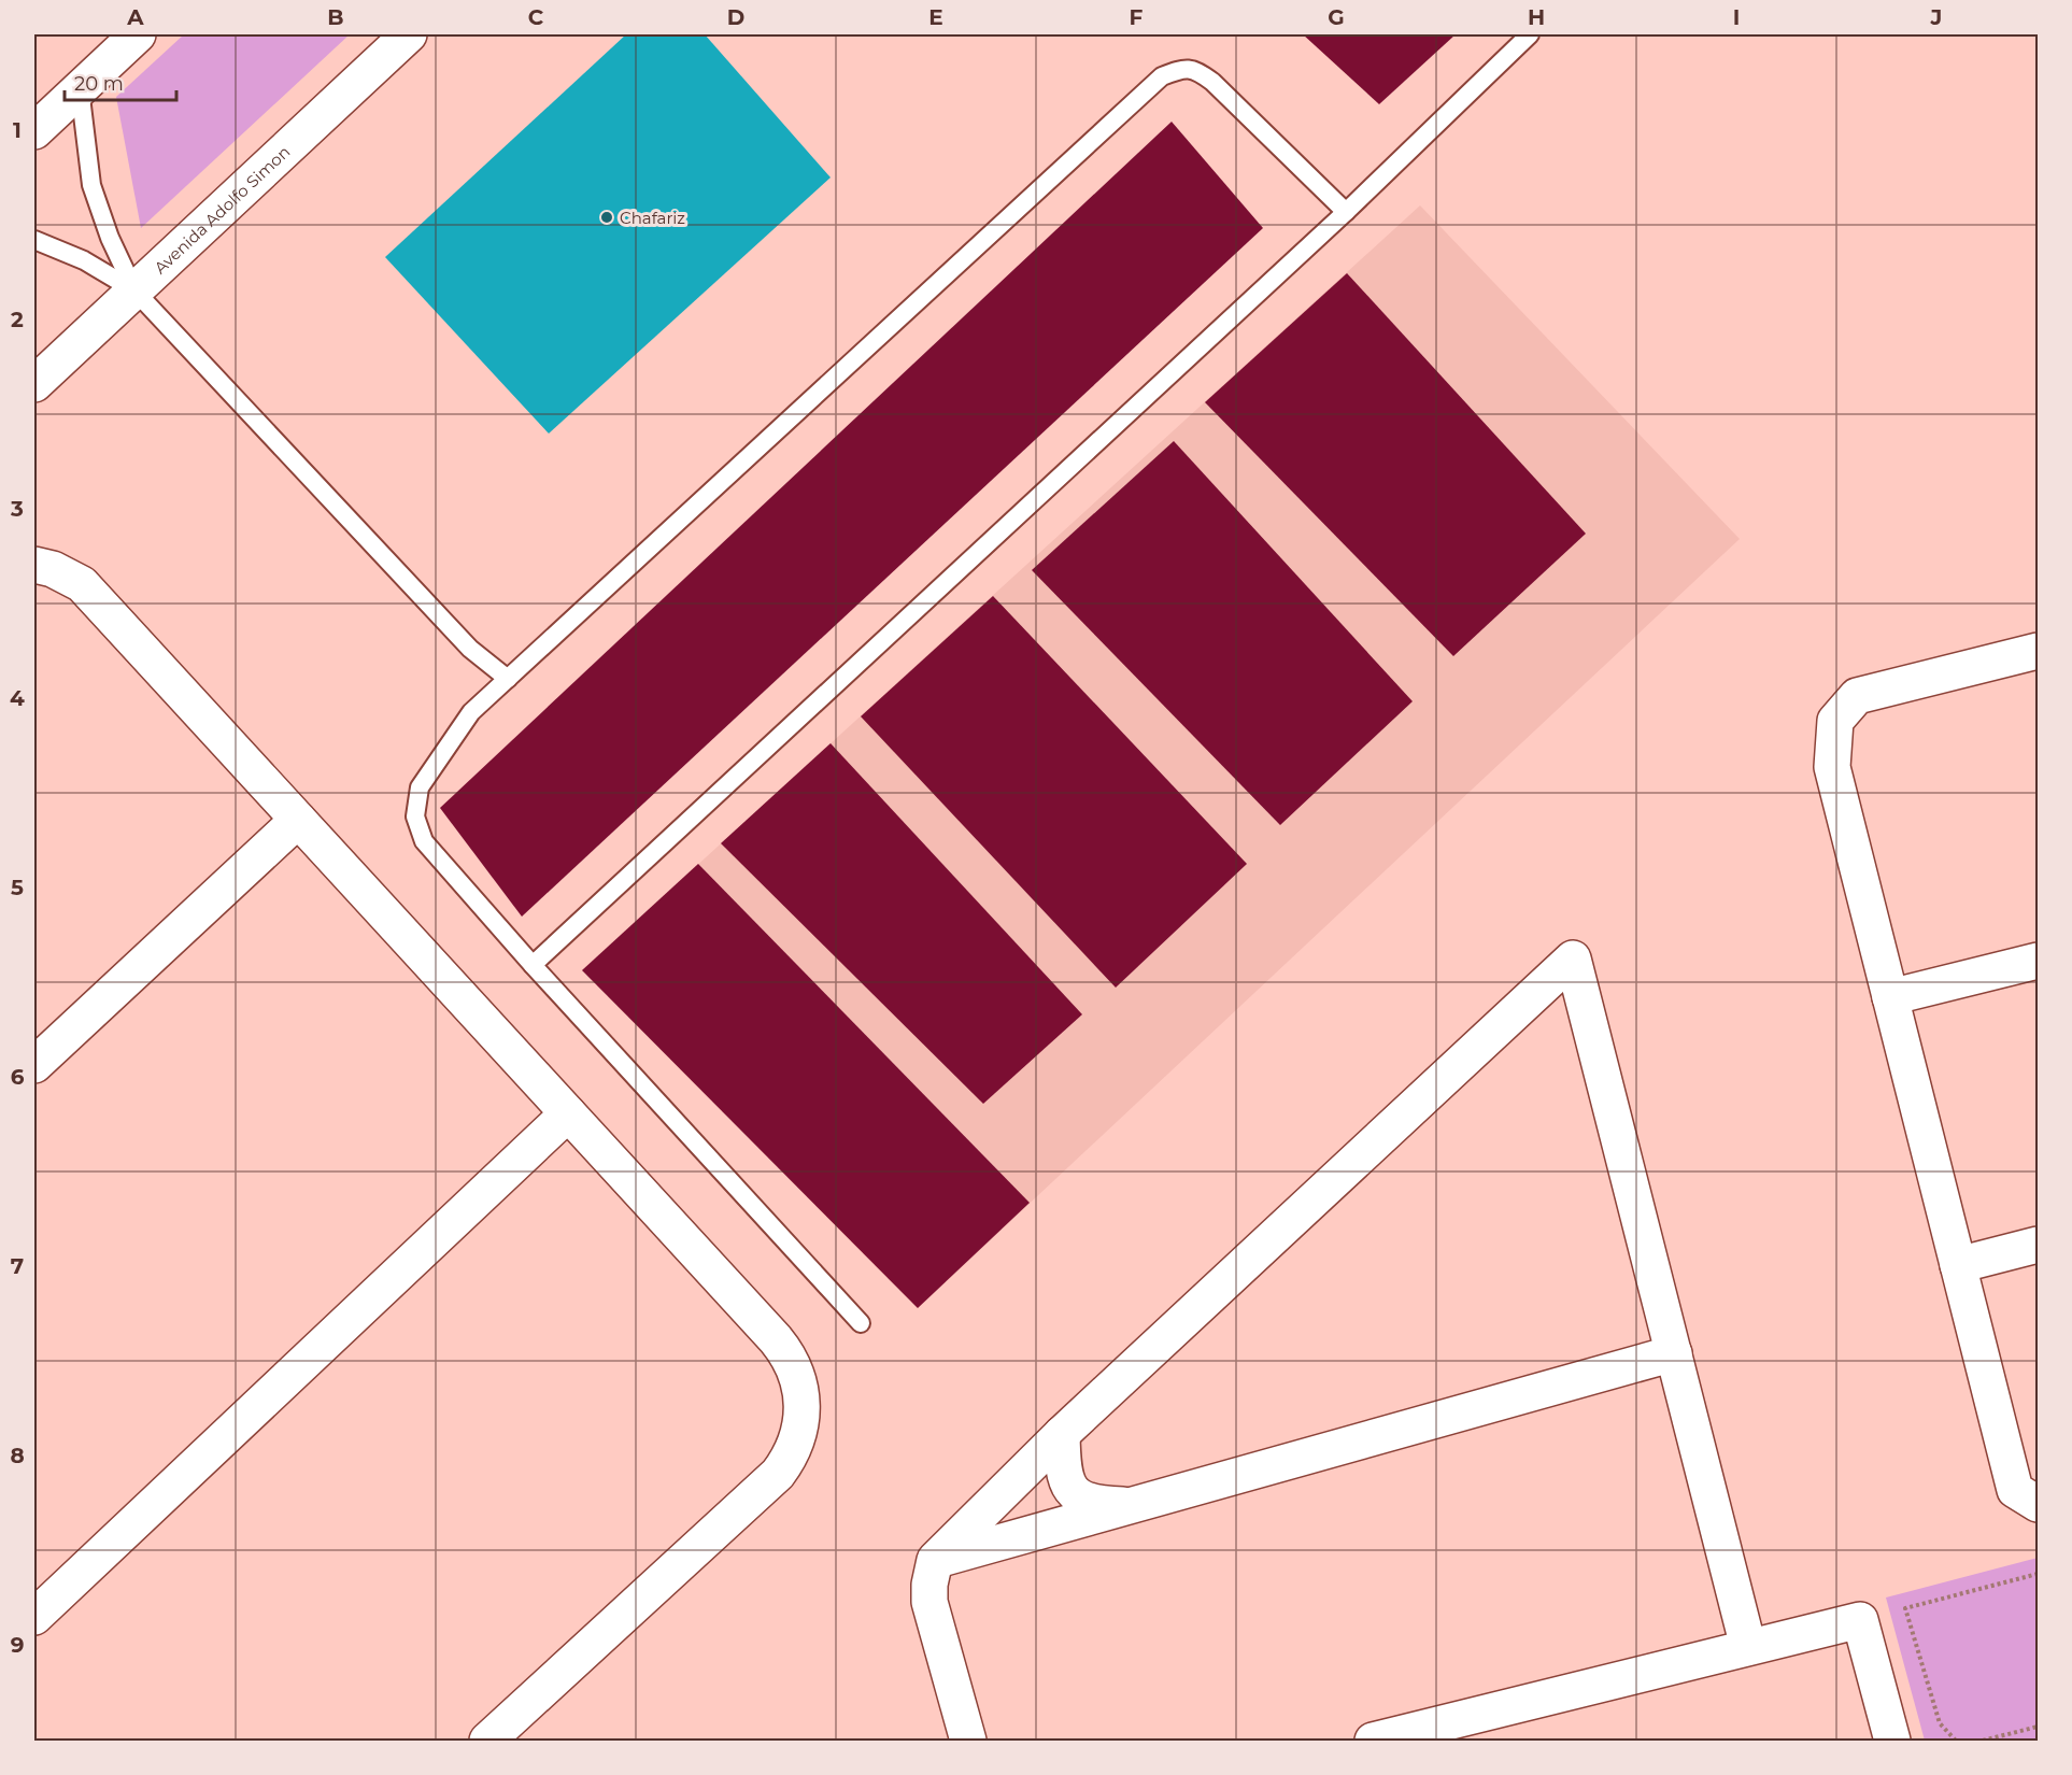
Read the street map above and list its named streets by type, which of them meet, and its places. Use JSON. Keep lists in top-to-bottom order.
{
  "streets": {
    "main road": ["Avenida Adolfo Simon"]
  },
  "places": ["Chafariz"],
  "scale_bar": "20 m",
  "grid": {
    "columns": [
      "A",
      "B",
      "C",
      "D",
      "E",
      "F",
      "G",
      "H",
      "I",
      "J"
    ],
    "rows": [
      "1",
      "2",
      "3",
      "4",
      "5",
      "6",
      "7",
      "8",
      "9"
    ]
  }
}
